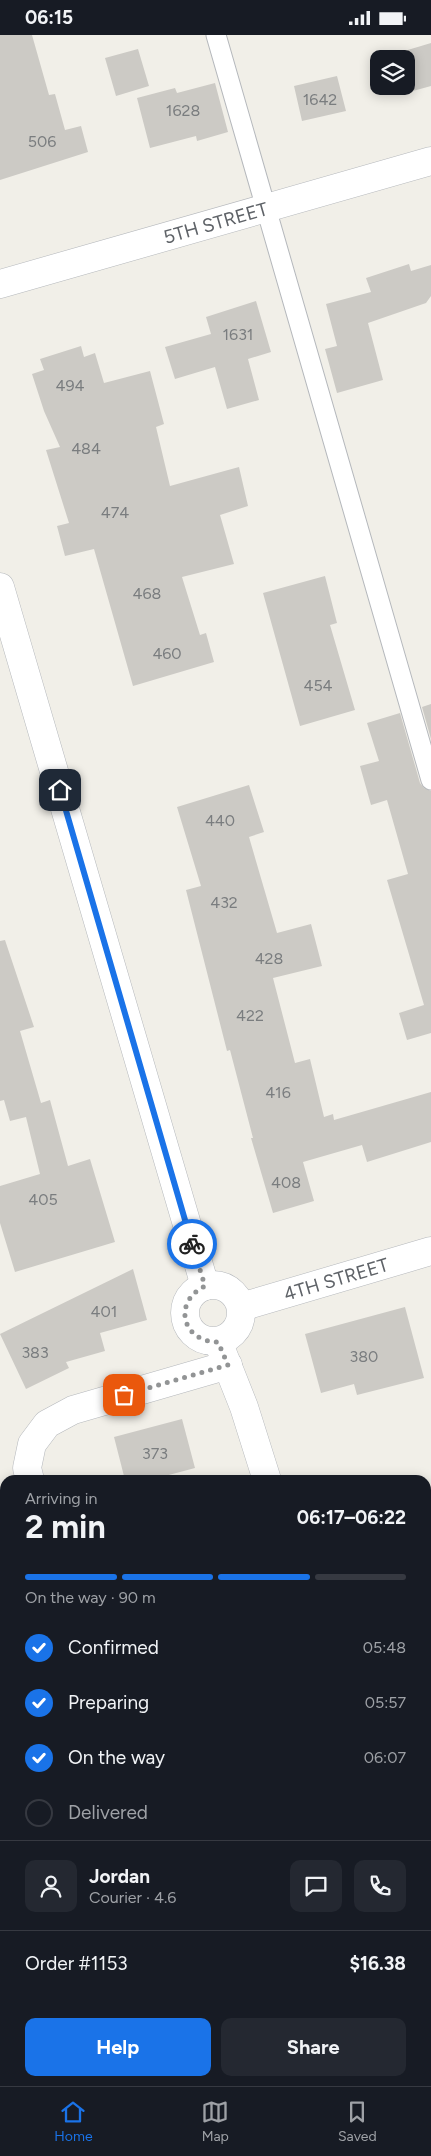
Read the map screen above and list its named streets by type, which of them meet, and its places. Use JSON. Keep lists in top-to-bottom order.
{
  "streets": {
    "street": ["5TH STREET", "4TH STREET"]
  },
  "house_numbers": [
    "1642",
    "1628",
    "506",
    "1631",
    "494",
    "484",
    "474",
    "468",
    "460",
    "454",
    "440",
    "432",
    "428",
    "422",
    "416",
    "408",
    "405",
    "401",
    "383",
    "380",
    "373"
  ],
  "page": {
    "status": "06:15",
    "heading": ["2 min", "Arriving in", "06:17–06:22"],
    "panel": [
      "Jordan",
      "Courier · 4.6",
      "Order #1153",
      "$16.38"
    ],
    "bar": "On the way · 90 m",
    "list": [
      ["Confirmed", "05:48"],
      ["Preparing", "05:57"],
      ["On the way", "06:07"],
      "Delivered"
    ],
    "buttons": ["Help", "Share"],
    "tabs": ["Home", "Map", "Saved"]
  }
}
